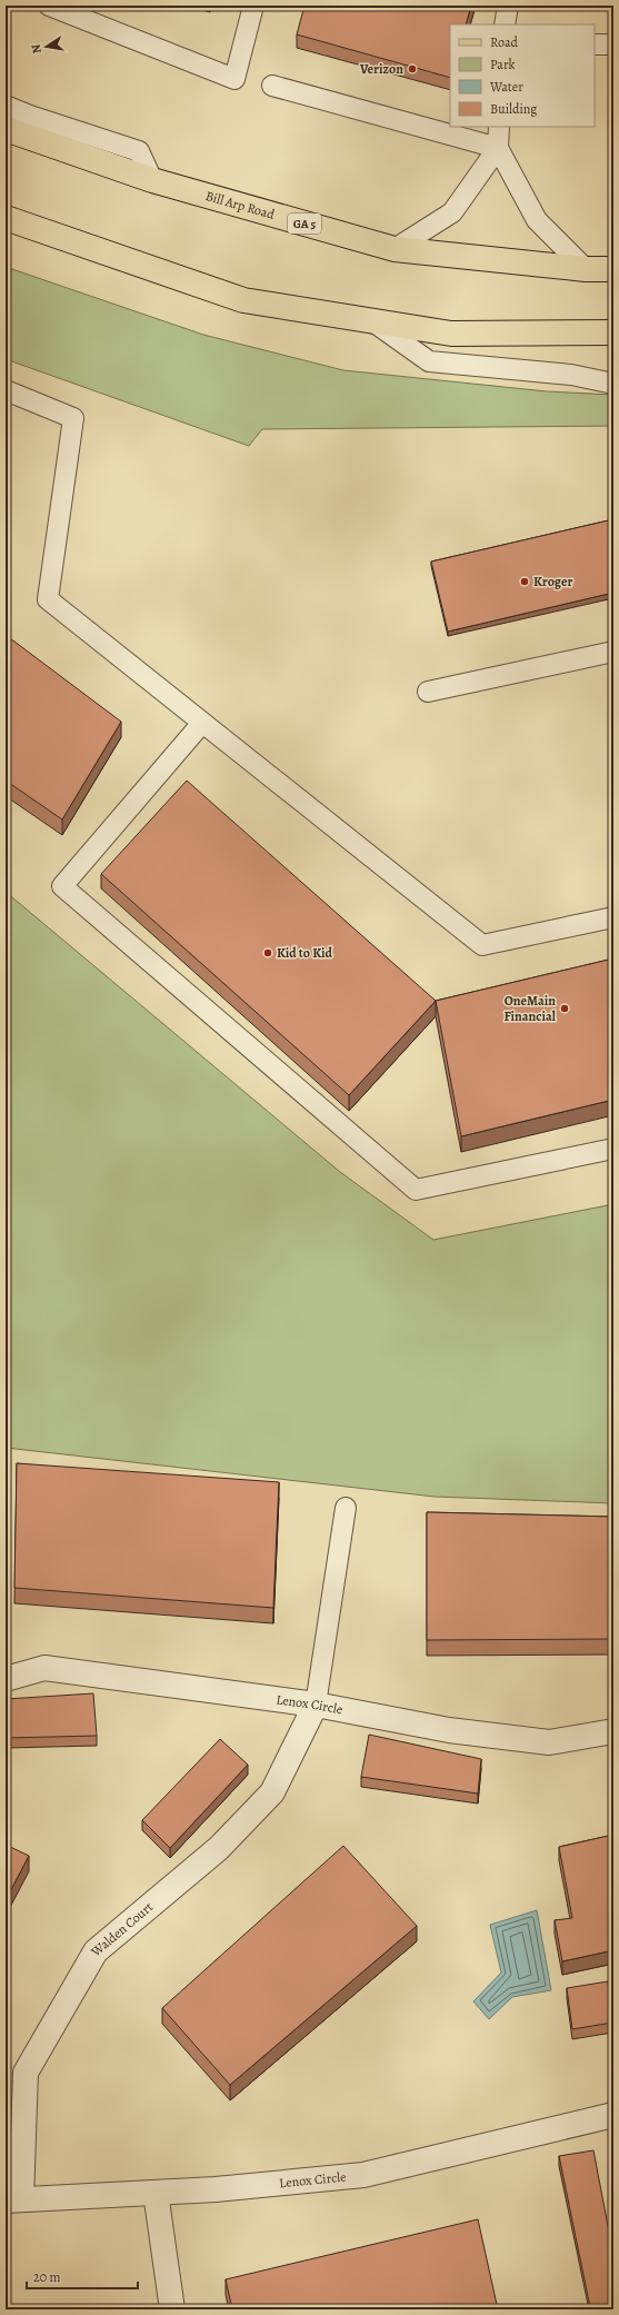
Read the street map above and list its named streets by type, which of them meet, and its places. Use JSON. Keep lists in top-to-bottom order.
{
  "streets": {
    "main road": ["Bill Arp Road", "GA 5"],
    "street": ["Lenox Circle", "Walden Court"]
  },
  "crossings": [
    ["Lenox Circle", "Walden Court"]
  ],
  "places": [
    "Verizon",
    "Kroger",
    "Kid to Kid",
    "OneMain Financial"
  ],
  "legend": [
    "Road",
    "Park",
    "Water",
    "Building"
  ],
  "scale_bar": "20 m",
  "north": "left"
}
